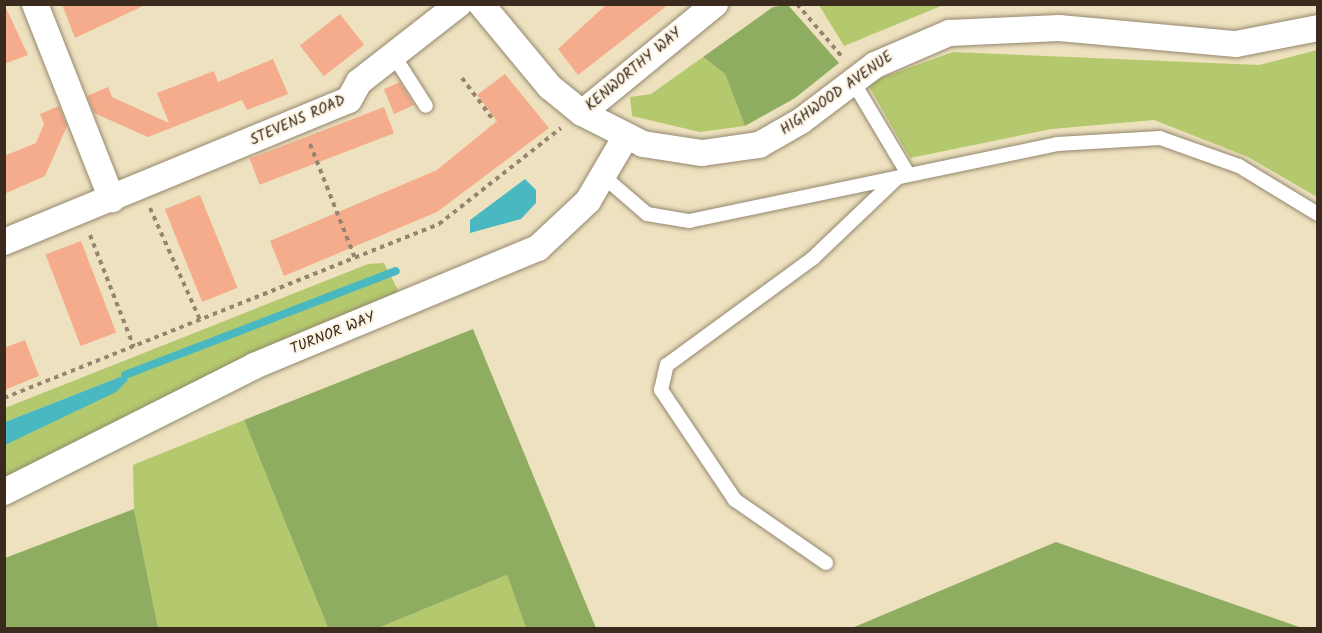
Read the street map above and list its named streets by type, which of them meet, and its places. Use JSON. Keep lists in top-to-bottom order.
{
  "streets": {
    "street": [
      "KENWORTHY WAY",
      "HIGHWOOD AVENUE",
      "STEVENS ROAD",
      "TURNOR WAY"
    ]
  },
  "crossings": [
    ["KENWORTHY WAY", "HIGHWOOD AVENUE"],
    ["HIGHWOOD AVENUE", "TURNOR WAY"]
  ]
}
